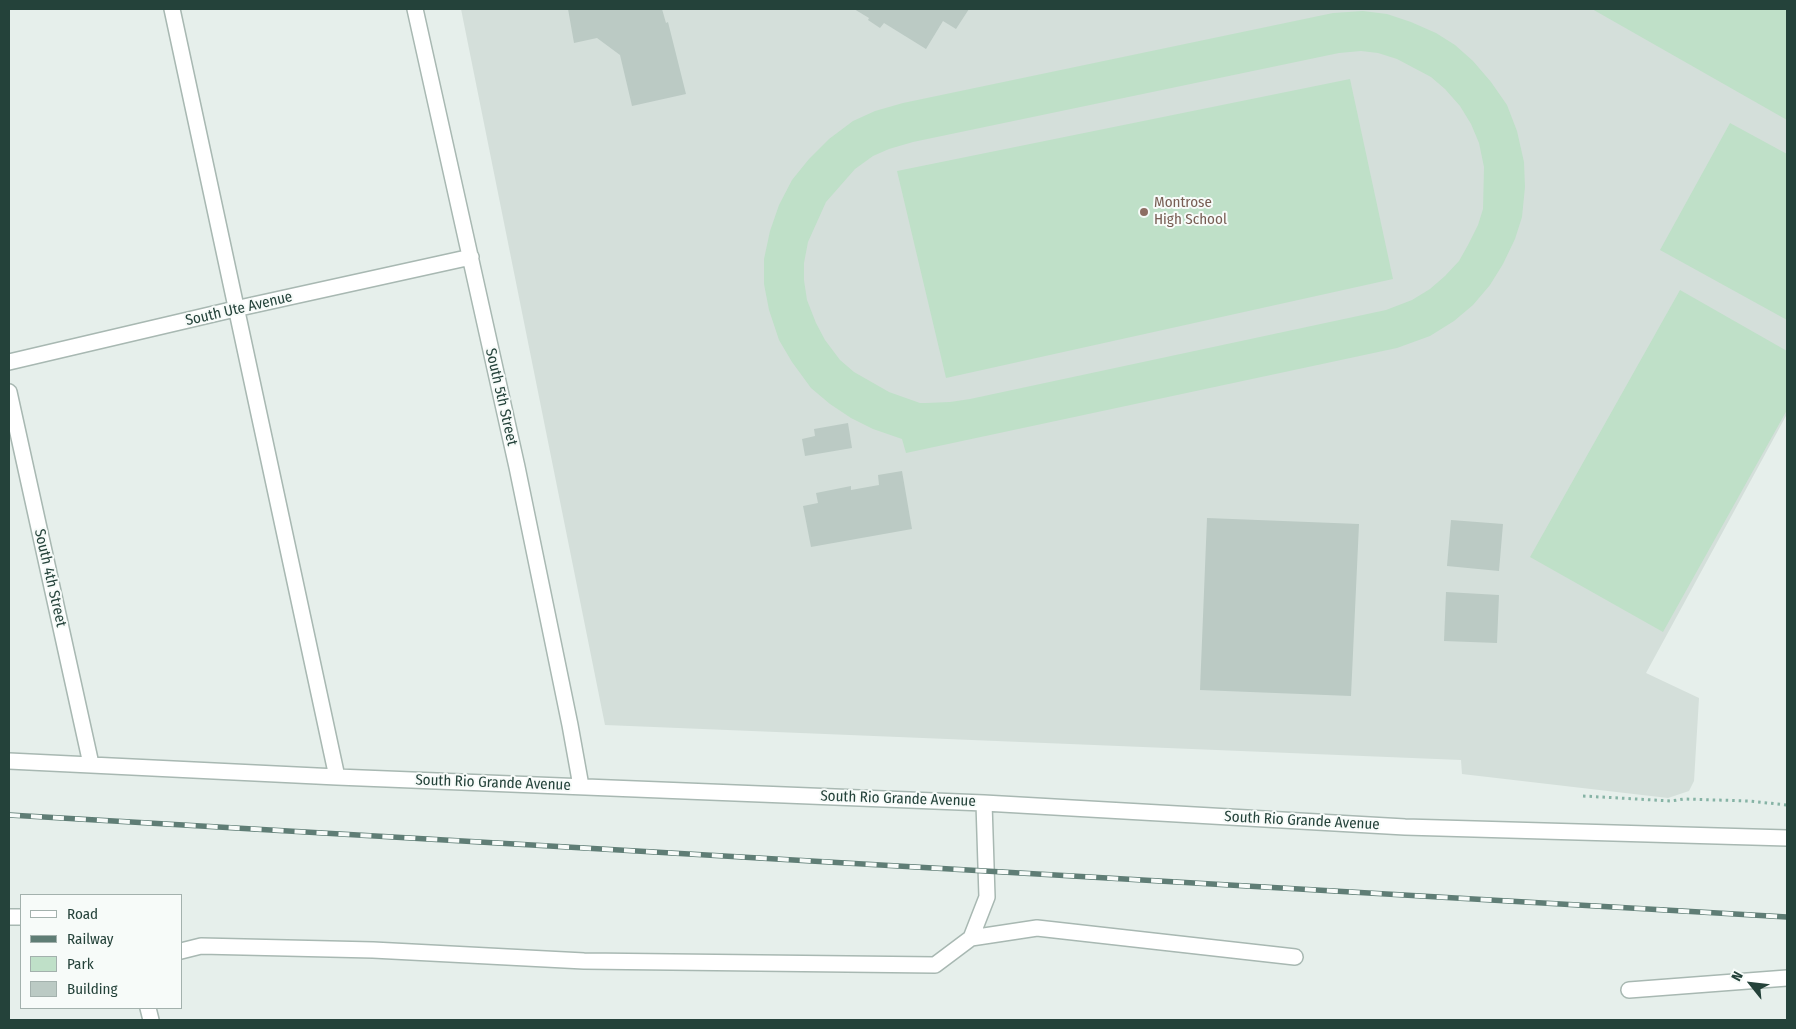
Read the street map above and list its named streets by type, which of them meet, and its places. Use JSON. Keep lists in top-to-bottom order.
{
  "streets": {
    "street": [
      "South Ute Avenue",
      "South 5th Street",
      "South 4th Street",
      "South Rio Grande Avenue"
    ]
  },
  "crossings": [
    ["South Ute Avenue", "South 5th Street"],
    ["South 5th Street", "South Rio Grande Avenue"],
    ["South 4th Street", "South Rio Grande Avenue"]
  ],
  "places": ["Montrose High School"],
  "legend": [
    "Road",
    "Railway",
    "Park",
    "Building"
  ],
  "north": "top left"
}
